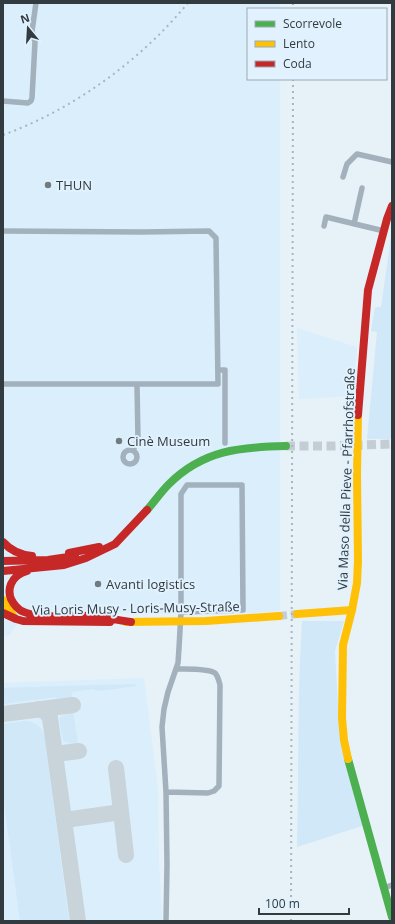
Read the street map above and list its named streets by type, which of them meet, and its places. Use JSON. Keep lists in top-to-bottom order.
{
  "streets": {
    "street": ["Via Maso della Pieve - Pfarrhofstraße", "Via Loris Musy - Loris-Musy-Straße"]
  },
  "places": ["THUN", "Cinè Museum", "Avanti logistics"],
  "legend": ["Scorrevole", "Lento", "Coda"],
  "scale_bar": "100 m",
  "north": "top"
}
